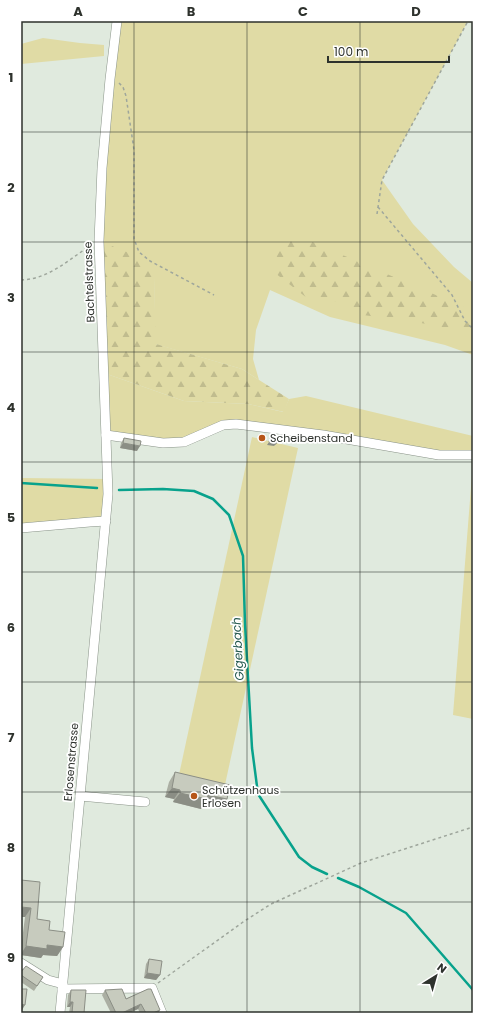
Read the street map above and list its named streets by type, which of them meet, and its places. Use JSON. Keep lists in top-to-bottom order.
{
  "streets": {
    "street": ["Bachtelstrasse", "Erlosenstrasse"]
  },
  "crossings": [
    ["Bachtelstrasse", "Erlosenstrasse"]
  ],
  "water": ["Gigerbach"],
  "places": ["Scheibenstand", "Schützenhaus Erlosen"],
  "scale_bar": "100 m",
  "north": "top right",
  "grid": {
    "columns": [
      "A",
      "B",
      "C",
      "D"
    ],
    "rows": [
      "1",
      "2",
      "3",
      "4",
      "5",
      "6",
      "7",
      "8",
      "9"
    ]
  }
}
